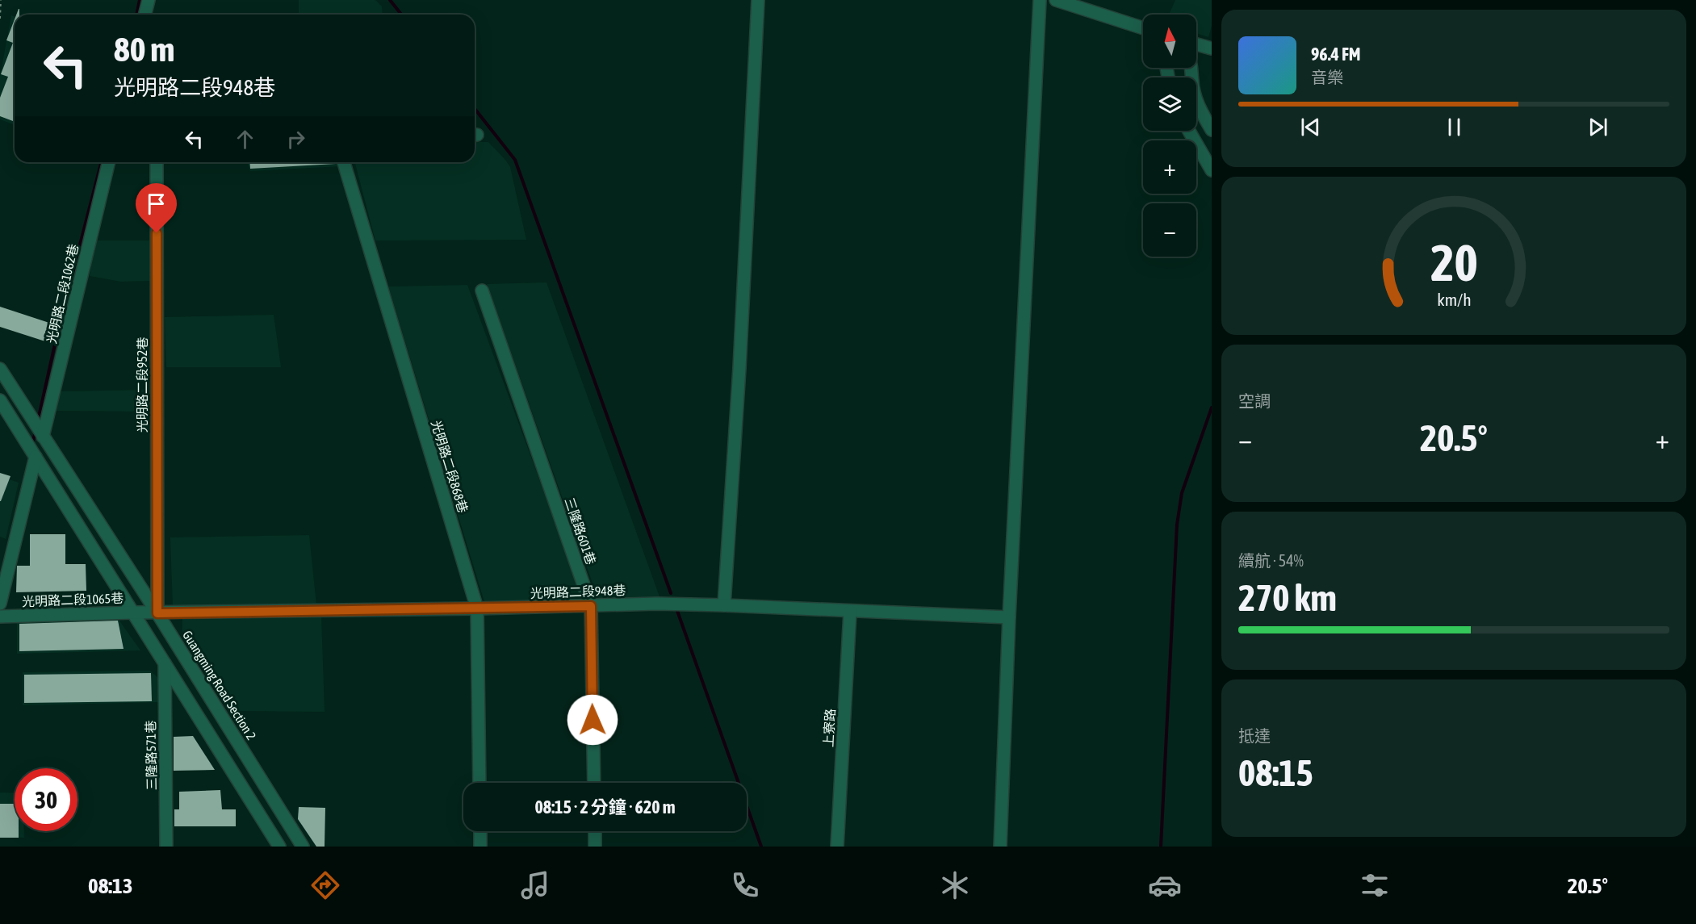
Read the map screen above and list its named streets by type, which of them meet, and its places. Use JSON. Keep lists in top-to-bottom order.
{
  "streets": {
    "street": [
      "光明路二段1062巷",
      "光明路二段952巷",
      "光明路二段868巷",
      "三隆路601巷",
      "光明路二段948巷",
      "光明路二段1065巷",
      "Guangming Road Section 2",
      "上寮路",
      "三隆路571巷"
    ]
  },
  "crossings": [
    ["光明路二段1062巷", "Guangming Road Section 2"],
    ["光明路二段952巷", "光明路二段948巷"],
    ["光明路二段952巷", "光明路二段1065巷"],
    ["光明路二段952巷", "Guangming Road Section 2"],
    ["光明路二段868巷", "光明路二段948巷"],
    ["三隆路601巷", "光明路二段948巷"],
    ["光明路二段948巷", "光明路二段1065巷"],
    ["光明路二段948巷", "Guangming Road Section 2"],
    ["光明路二段948巷", "上寮路"],
    ["光明路二段1065巷", "Guangming Road Section 2"]
  ],
  "north": "top",
  "page": {
    "map_buttons": ["+", "−"],
    "turn": ["80 m", "光明路二段948巷"],
    "song": ["96.4 FM", "音樂"],
    "tile": [
      "空調",
      ["續航 · 54%", "270 km"],
      ["抵達", "08:15"]
    ],
    "heat": ["−", "20.5°", "+"],
    "limit": "30",
    "trip": "08:15 · 2 分鐘 · 620 m",
    "tabs": ["08:13", "20.5°"],
    "gauge": ["20", "km/h"]
  }
}
